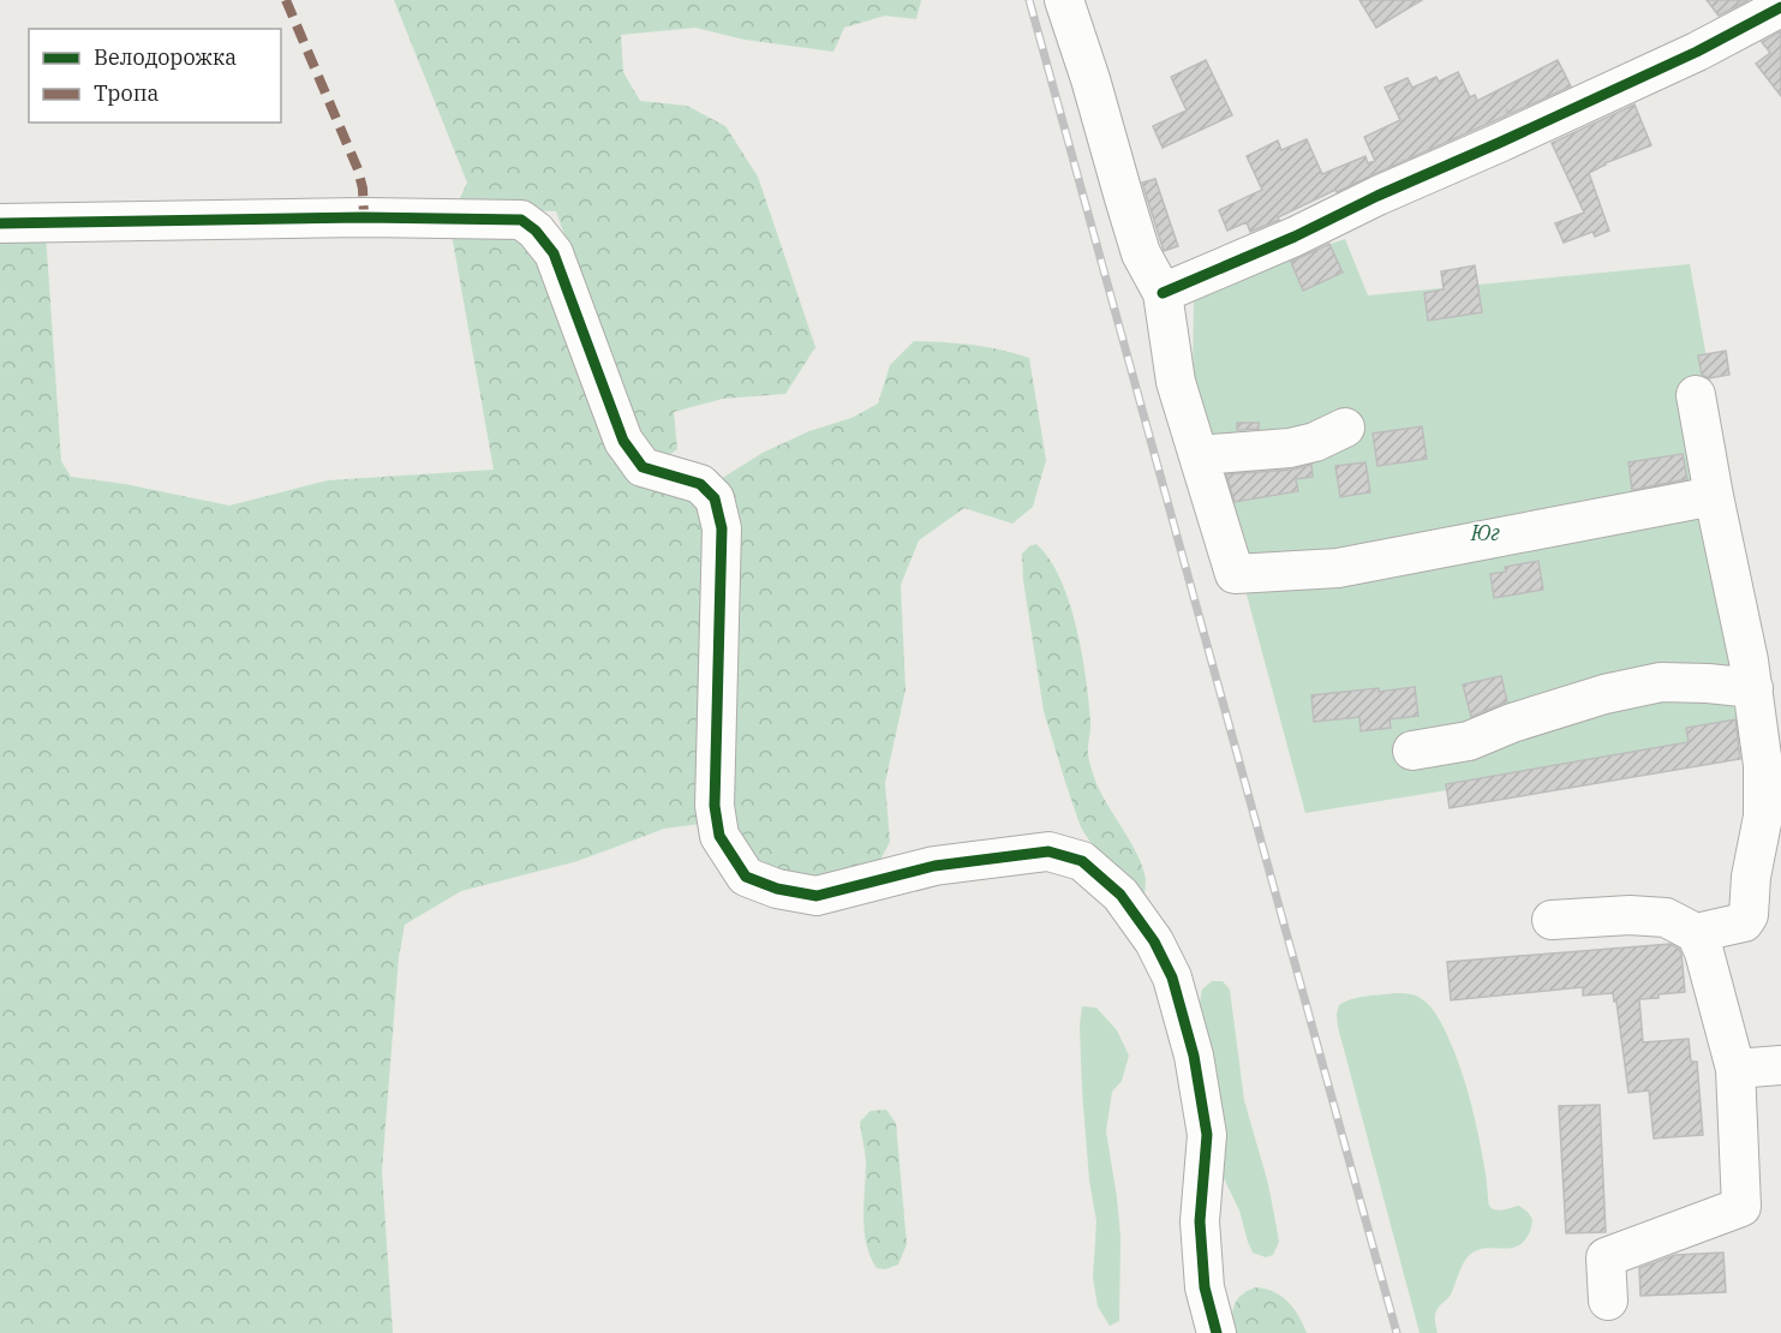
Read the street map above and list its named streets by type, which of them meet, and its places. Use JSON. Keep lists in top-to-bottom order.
{
  "parks": ["Юг"],
  "legend": ["Велодорожка", "Тропа"]
}
